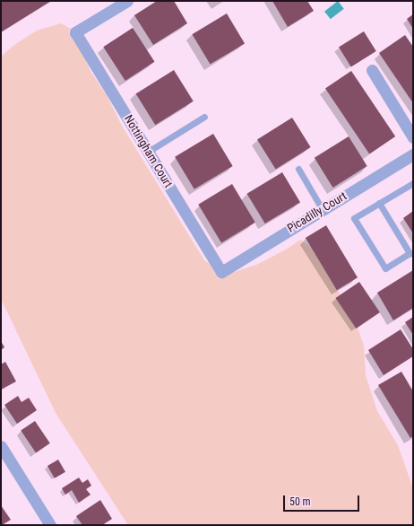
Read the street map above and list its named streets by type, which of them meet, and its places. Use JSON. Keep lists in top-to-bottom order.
{
  "streets": {
    "street": ["Nottingham Court", "Picadilly Court"]
  },
  "crossings": [
    ["Nottingham Court", "Picadilly Court"]
  ],
  "scale_bar": "50 m"
}
